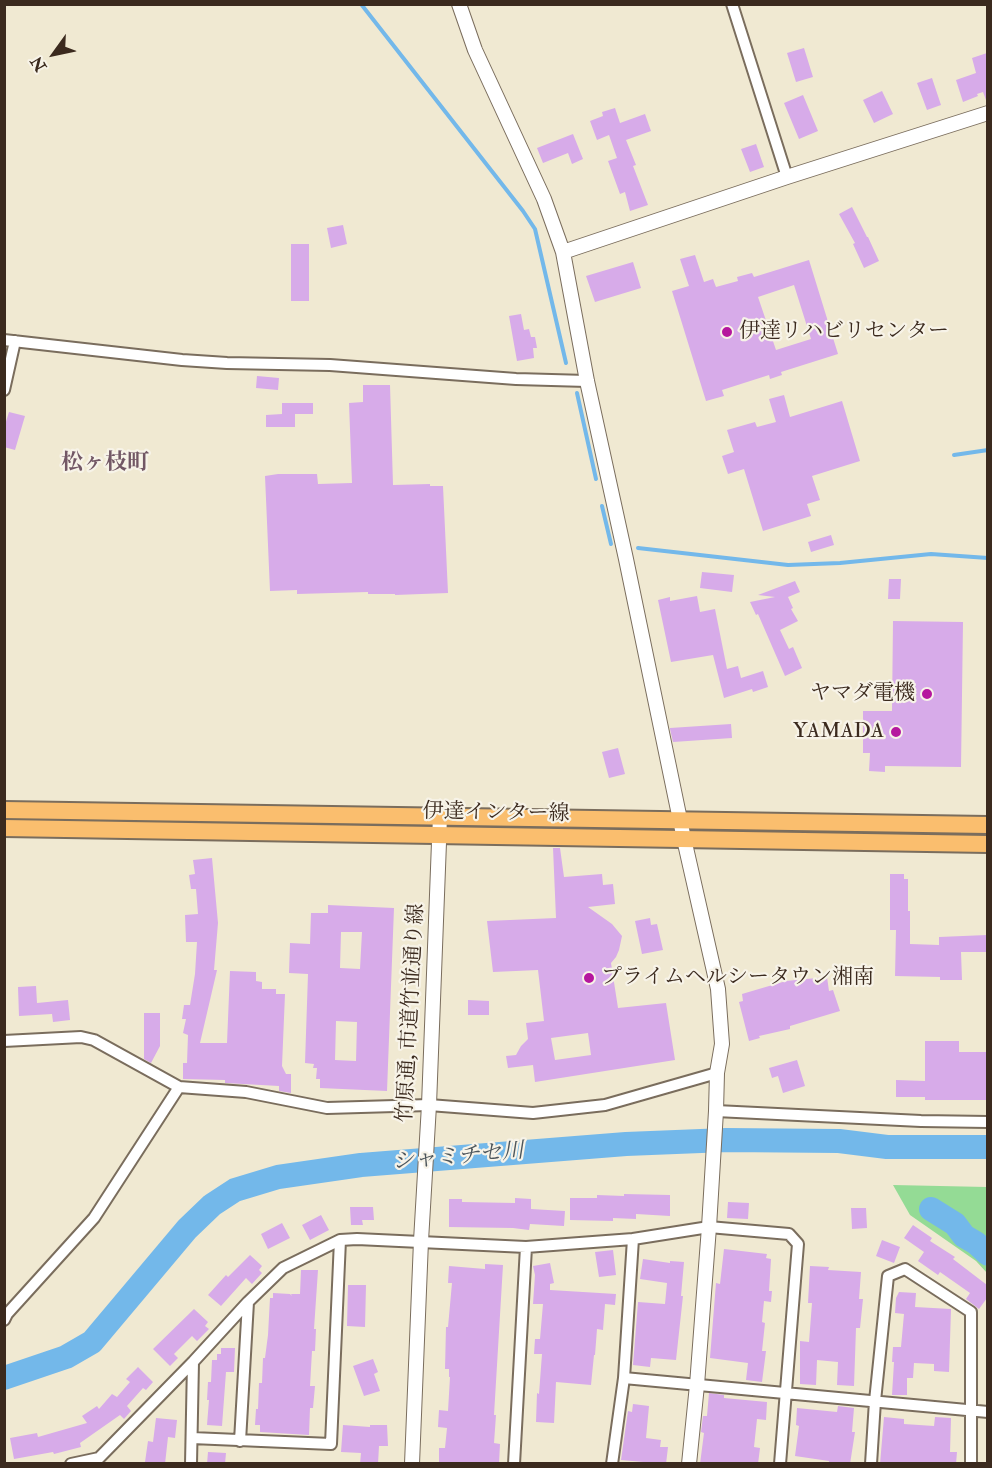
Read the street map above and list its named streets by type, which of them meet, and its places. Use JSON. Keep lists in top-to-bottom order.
{
  "streets": {
    "main road": ["伊達インター線"],
    "street": ["竹原通, 市道竹並通り線"]
  },
  "crossings": [
    ["伊達インター線", "竹原通, 市道竹並通り線"]
  ],
  "districts": ["松ヶ枝町"],
  "water": ["シャミチセ川"],
  "places": [
    "伊達リハビリセンター",
    "ヤマダ電機",
    "YAMADA",
    "プライムヘルシータウン湘南"
  ],
  "north": "bottom left"
}
